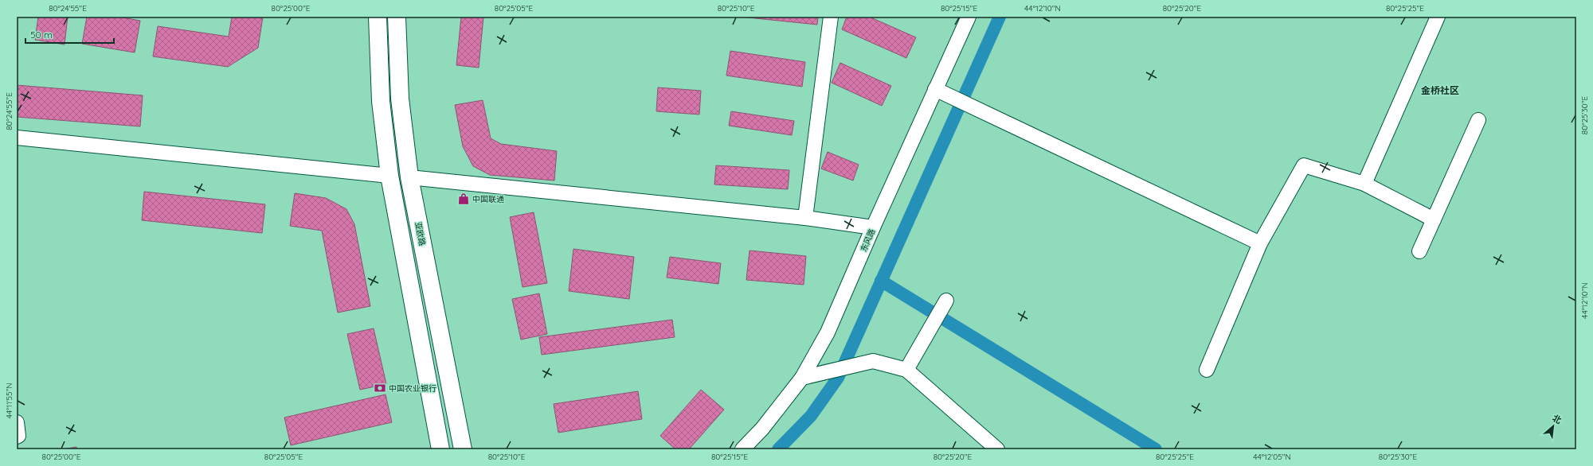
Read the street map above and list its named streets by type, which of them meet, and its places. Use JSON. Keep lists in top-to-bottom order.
{
  "streets": {
    "highway": ["亚欧路"],
    "street": ["东风路"]
  },
  "districts": ["金桥社区"],
  "places": {
    "shop": ["中国联通"],
    "bank": ["中国农业银行"]
  },
  "scale_bar": "50 m",
  "north": "top right",
  "coordinates": [
    "80°24'55\"E",
    "80°25'00\"E",
    "80°25'05\"E",
    "80°25'10\"E",
    "80°25'15\"E",
    "44°12'10\"N",
    "80°25'20\"E",
    "80°25'25\"E",
    "80°25'30\"E",
    "44°11'55\"N",
    "44°12'05\"N"
  ]
}
